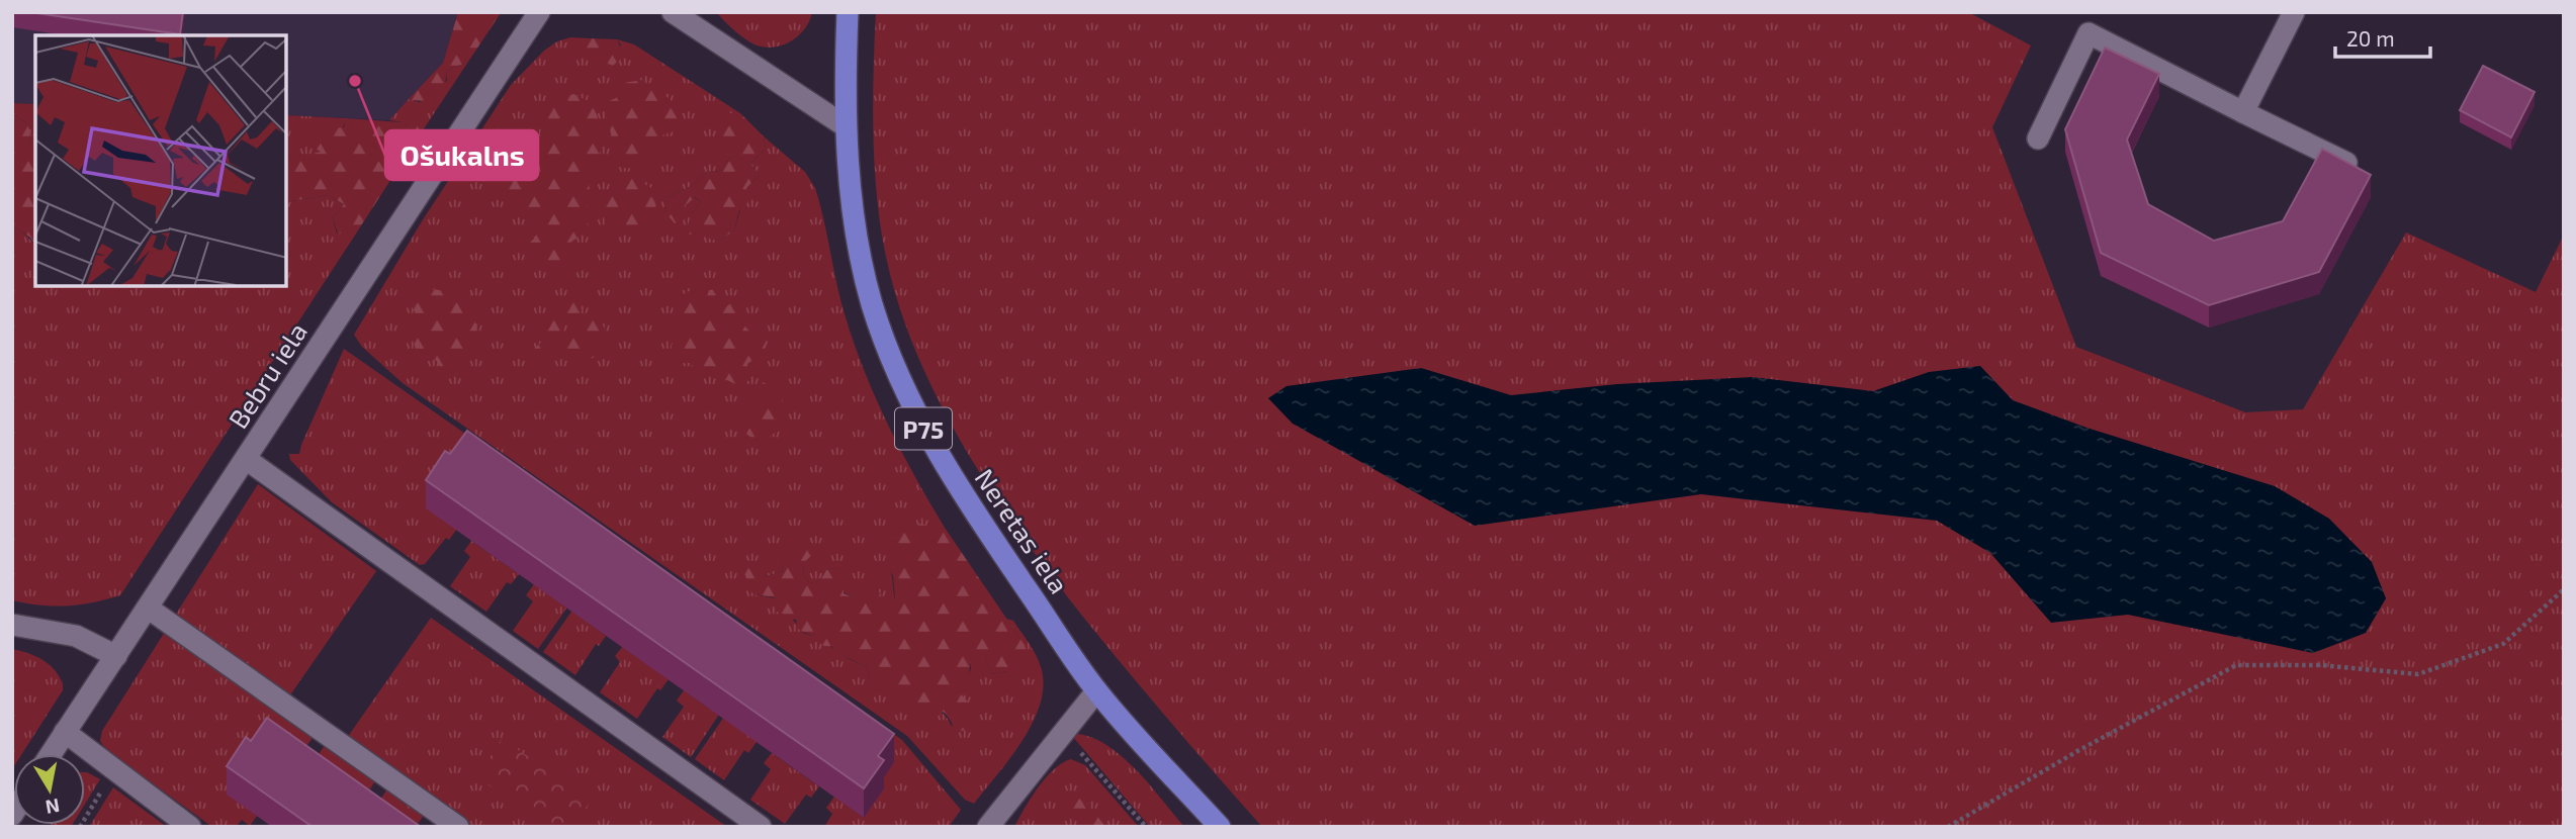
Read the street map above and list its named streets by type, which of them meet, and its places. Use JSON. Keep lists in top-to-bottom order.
{
  "streets": {
    "main road": ["P75", "Neretas iela"],
    "street": ["Bebru iela"]
  },
  "places": ["Ošukalns"],
  "scale_bar": "20 m",
  "north": "bottom"
}
